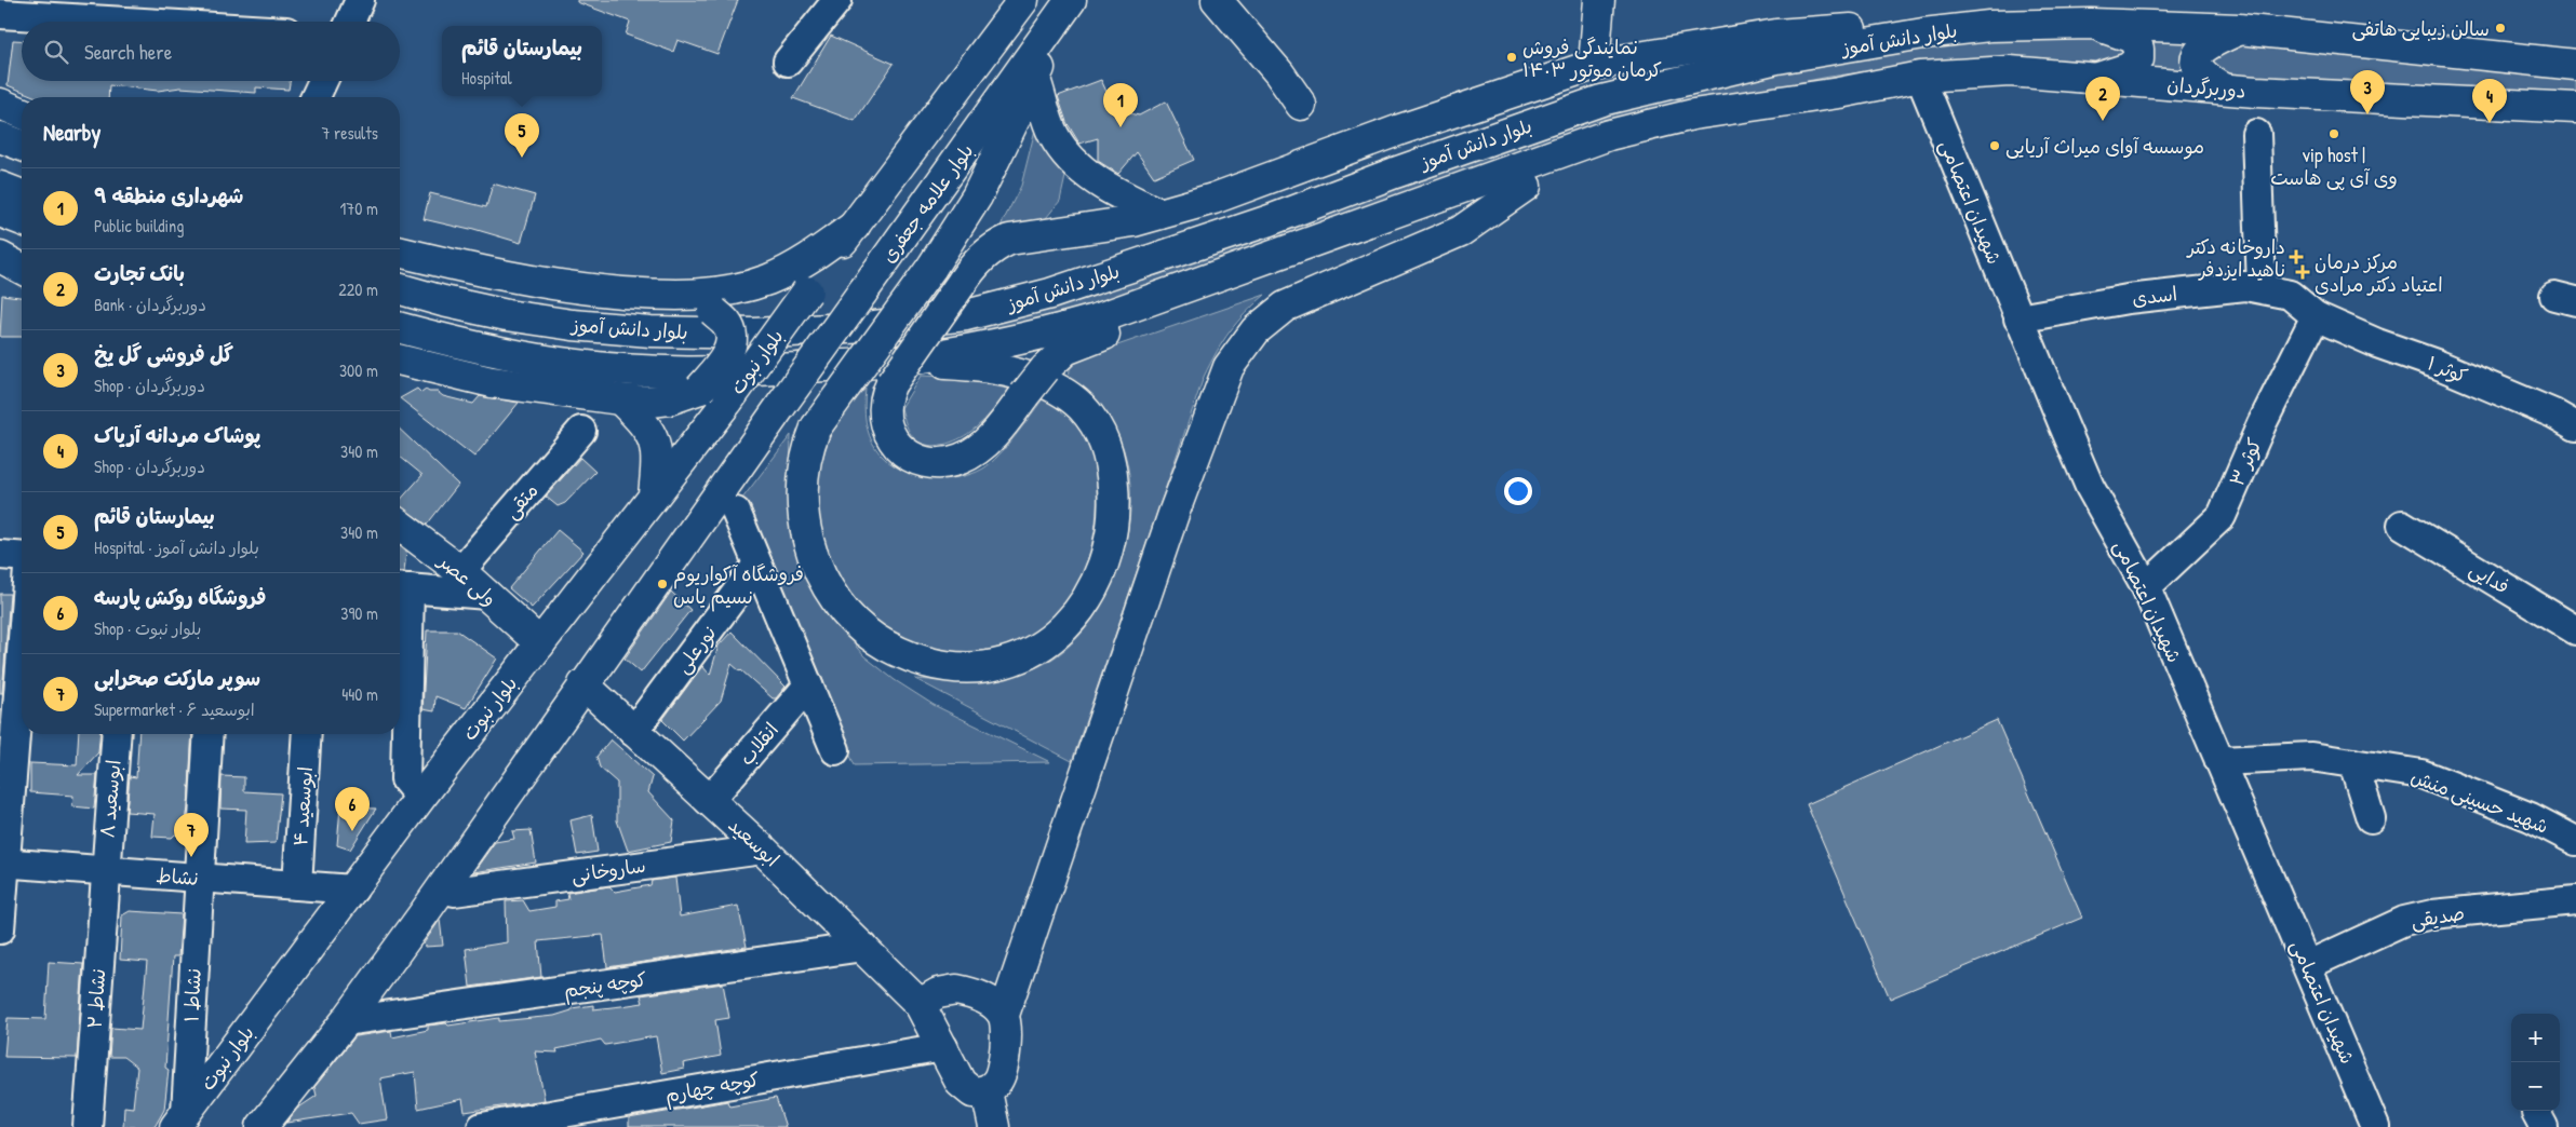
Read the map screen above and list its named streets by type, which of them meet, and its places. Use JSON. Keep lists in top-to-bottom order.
{
  "streets": {
    "main road": [
      "بلوار دانش آموز",
      "دوربرگردان",
      "بلوار علامه جعفری",
      "بلوار نبوت",
      "ولی عصر",
      "ابوسعید"
    ],
    "street": [
      "شهیدان اعتصامی",
      "اسدی",
      "کوثر ۱",
      "کوثر ۳",
      "متقی",
      "فدایی",
      "نورعلی",
      "انقلاب",
      "ابوسعید ۸",
      "شهید حسینی منش",
      "ابوسعید ۴",
      "ساروخانی",
      "نشاط",
      "صدیقی",
      "کوچه پنجم",
      "نشاط ۱",
      "نشاط ۲",
      "کوچه چهارم"
    ]
  },
  "crossings": [
    ["بلوار دانش آموز", "دوربرگردان"],
    ["دوربرگردان", "شهیدان اعتصامی"],
    ["شهیدان اعتصامی", "اسدی"],
    ["شهیدان اعتصامی", "کوثر ۳"],
    ["شهیدان اعتصامی", "شهید حسینی منش"],
    ["شهیدان اعتصامی", "صدیقی"],
    ["بلوار علامه جعفری", "ابوسعید"],
    ["اسدی", "کوثر ۱"],
    ["اسدی", "کوثر ۳"],
    ["بلوار نبوت", "ولی عصر"],
    ["بلوار نبوت", "نشاط"],
    ["بلوار نبوت", "نشاط ۱"],
    ["کوثر ۱", "کوثر ۳"],
    ["متقی", "ولی عصر"],
    ["نورعلی", "ابوسعید"],
    ["انقلاب", "ابوسعید"],
    ["ابوسعید ۸", "نشاط"],
    ["ابوسعید ۸", "نشاط ۲"],
    ["ابوسعید ۴", "نشاط"],
    ["ابوسعید", "ساروخانی"],
    ["ابوسعید", "کوچه پنجم"],
    ["ابوسعید", "کوچه چهارم"],
    ["نشاط", "نشاط ۱"],
    ["نشاط", "نشاط ۲"]
  ],
  "places": {
    "other": [
      "سالن زیبایی هاتفی",
      "نمایندگی فروش ۱۴۰۳ کرمان موتور",
      "vip host | وی آی پی هاست",
      "موسسه آوای میراث آریایی",
      "فروشگاه آکواریوم نسیم یاس"
    ],
    "health": ["داروخانه دکتر ناهید ایزدفر", "مرکز درمان اعتیاد دکتر مرادی"]
  },
  "page": {
    "search": "Search here",
    "popup": ["بیمارستان قائم", "Hospital"],
    "pins": [
      "3",
      "2",
      "4",
      "1",
      "5",
      "6",
      "7"
    ],
    "heading": ["Nearby", "7 results"],
    "list": [
      {
        "mark": "1",
        "name": "شهرداری منطقه ۹",
        "note": "Public building",
        "value": "170 m"
      },
      {
        "mark": "2",
        "name": "بانک تجارت",
        "note": "Bank · دوربرگردان",
        "value": "220 m"
      },
      {
        "mark": "3",
        "name": "گل فروشی گل یخ",
        "note": "Shop · دوربرگردان",
        "value": "300 m"
      },
      {
        "mark": "4",
        "name": "پوشاک مردانه آریاک",
        "note": "Shop · دوربرگردان",
        "value": "340 m"
      },
      {
        "mark": "5",
        "name": "بیمارستان قائم",
        "note": "Hospital · بلوار دانش آموز",
        "value": "340 m"
      },
      {
        "mark": "6",
        "name": "فروشگاه روکش پارسه",
        "note": "Shop · بلوار نبوت",
        "value": "390 m"
      },
      {
        "mark": "7",
        "name": "سوپر مارکت صحرابی",
        "note": "Supermarket · ابوسعید ۶",
        "value": "440 m"
      }
    ],
    "map_buttons": ["+", "−"]
  }
}
